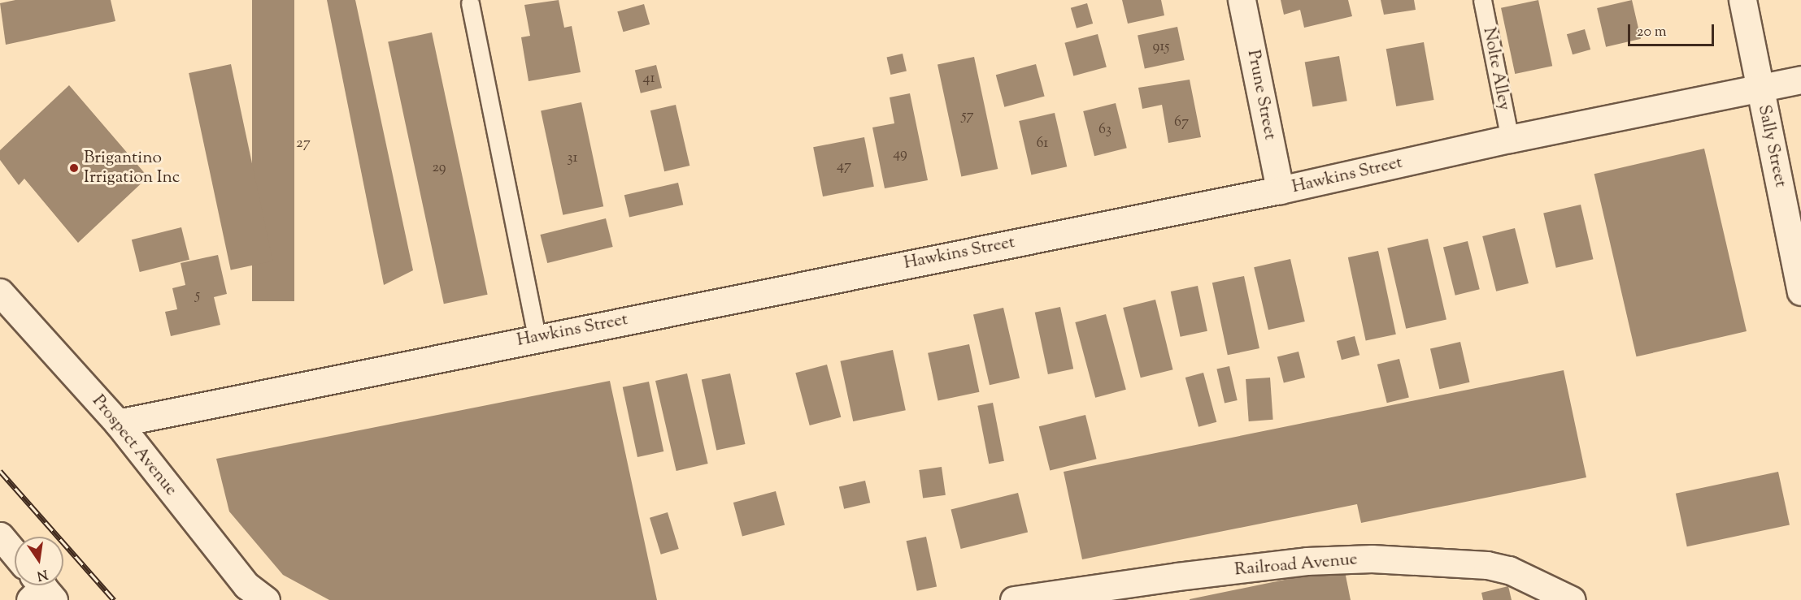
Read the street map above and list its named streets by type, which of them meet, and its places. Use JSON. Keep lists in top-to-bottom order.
{
  "streets": {
    "street": [
      "Prune Street",
      "Sally Street",
      "Hawkins Street",
      "Prospect Avenue",
      "Railroad Avenue"
    ],
    "lane": ["Nolte Alley"]
  },
  "crossings": [
    ["Nolte Alley", "Hawkins Street"],
    ["Prune Street", "Hawkins Street"],
    ["Sally Street", "Hawkins Street"],
    ["Hawkins Street", "Prospect Avenue"]
  ],
  "places": ["Brigantino Irrigation Inc"],
  "house_numbers": [
    "915",
    "41",
    "57",
    "67",
    "63",
    "27",
    "61",
    "49",
    "31",
    "47",
    "29",
    "5"
  ],
  "scale_bar": "20 m",
  "north": "bottom"
}
